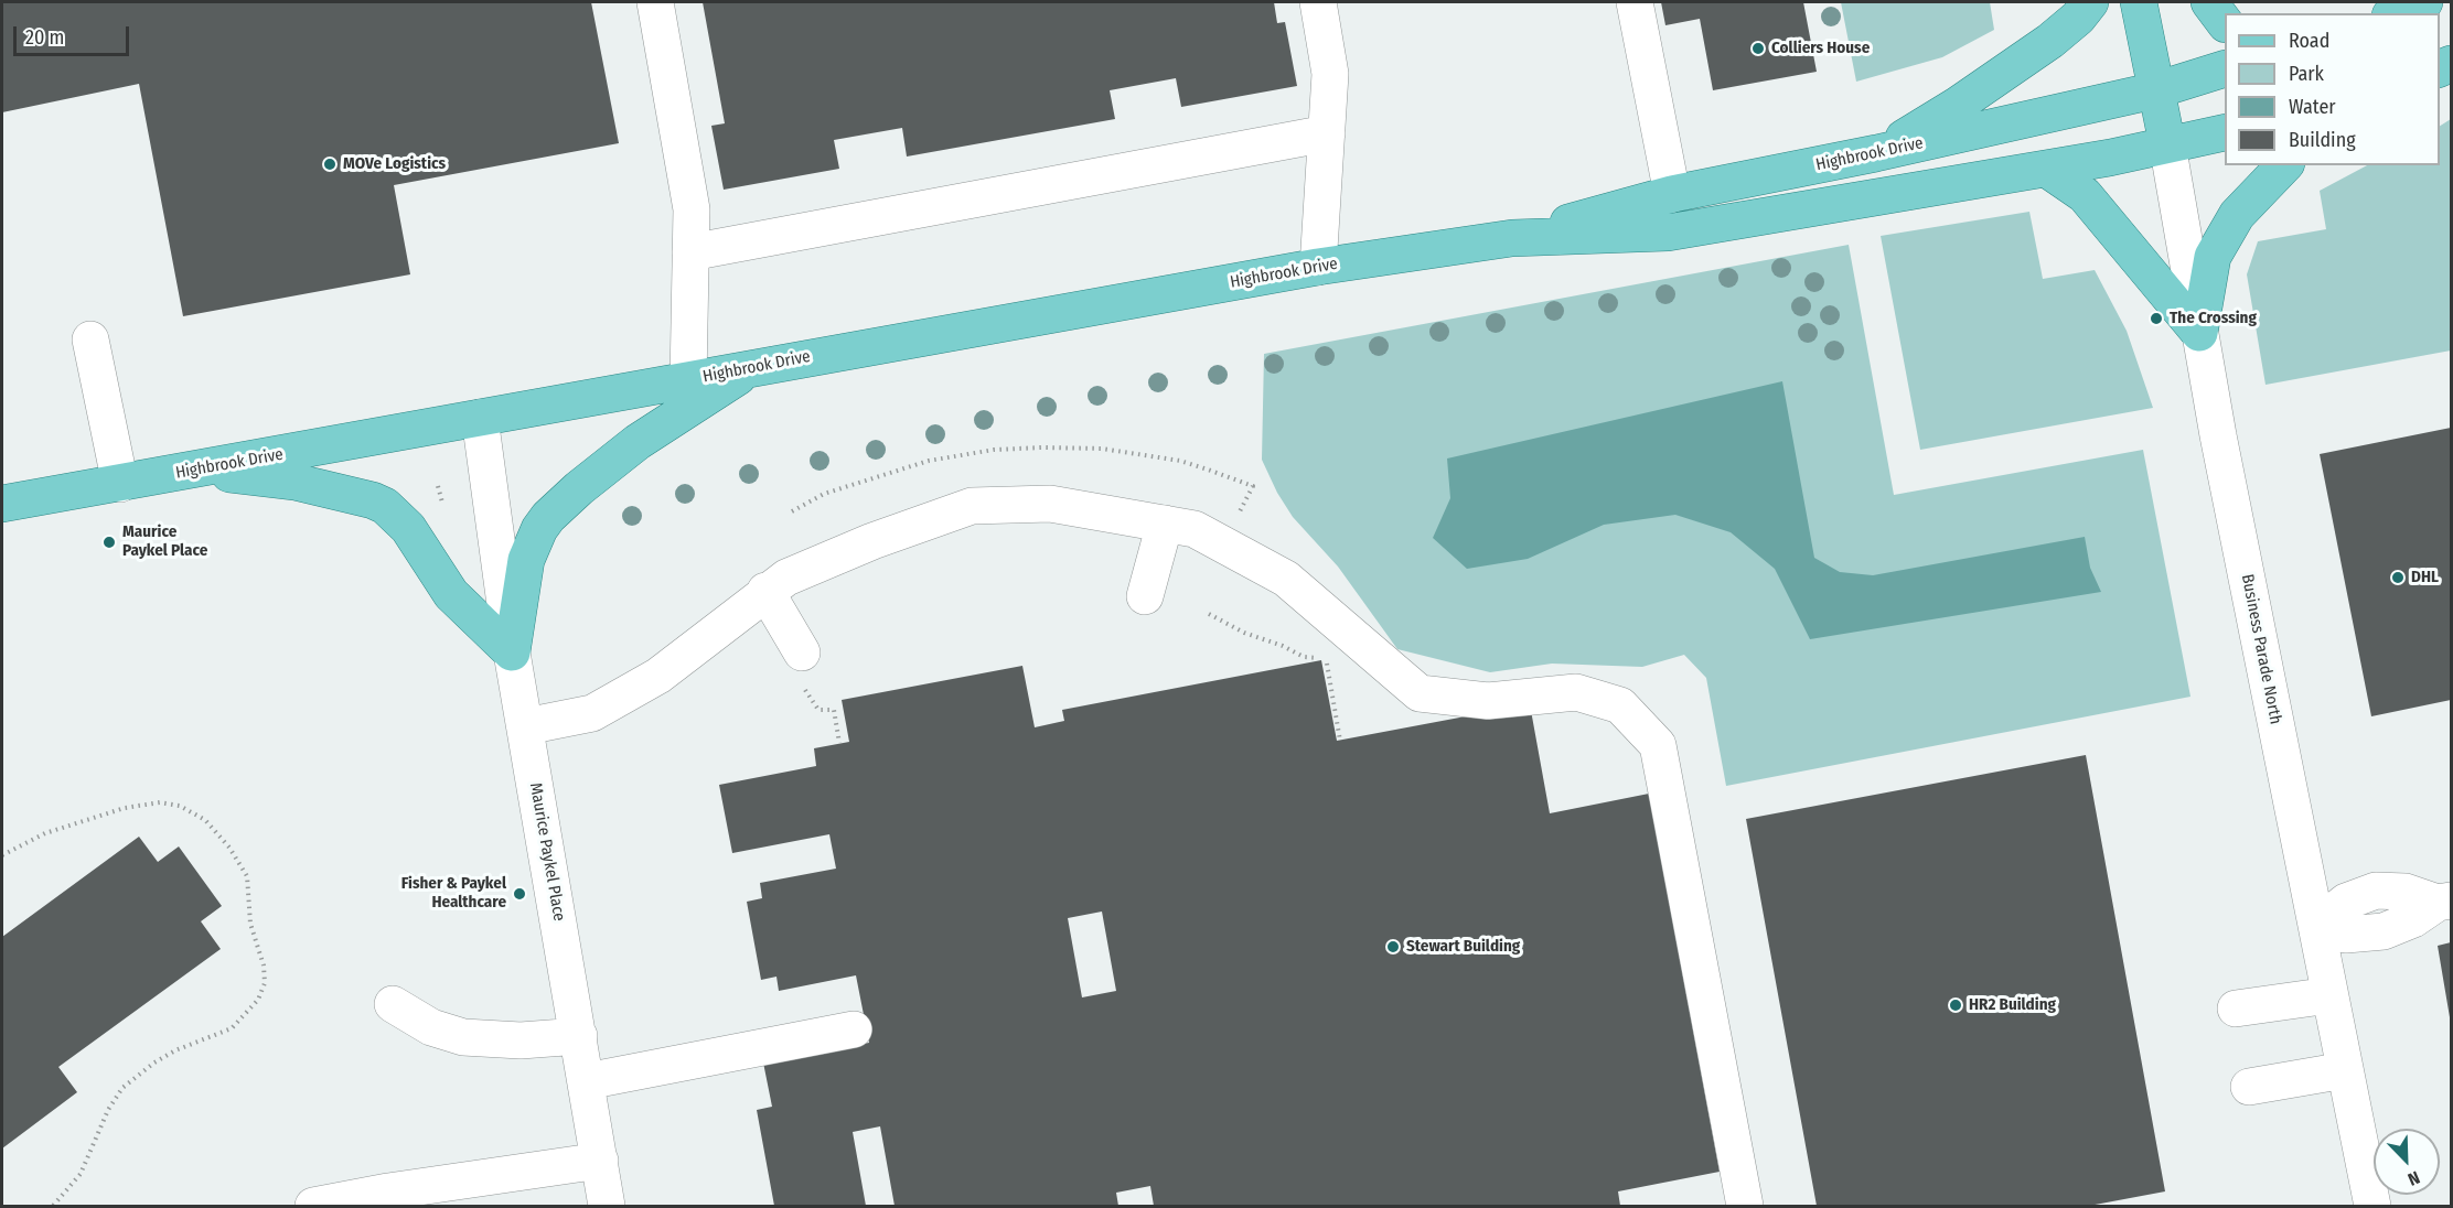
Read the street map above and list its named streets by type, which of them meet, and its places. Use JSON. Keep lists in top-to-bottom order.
{
  "streets": {
    "main road": ["Highbrook Drive", "Business Parade North"],
    "street": ["Maurice Paykel Place"]
  },
  "crossings": [
    ["Highbrook Drive", "Business Parade North"],
    ["Highbrook Drive", "Maurice Paykel Place"]
  ],
  "places": [
    "Colliers House",
    "MOVe Logistics",
    "The Crossing",
    "Maurice Paykel Place",
    "DHL",
    "Fisher & Paykel Healthcare",
    "Stewart Building",
    "HR2 Building"
  ],
  "legend": [
    "Road",
    "Park",
    "Water",
    "Building"
  ],
  "scale_bar": "20 m",
  "north": "bottom right"
}
